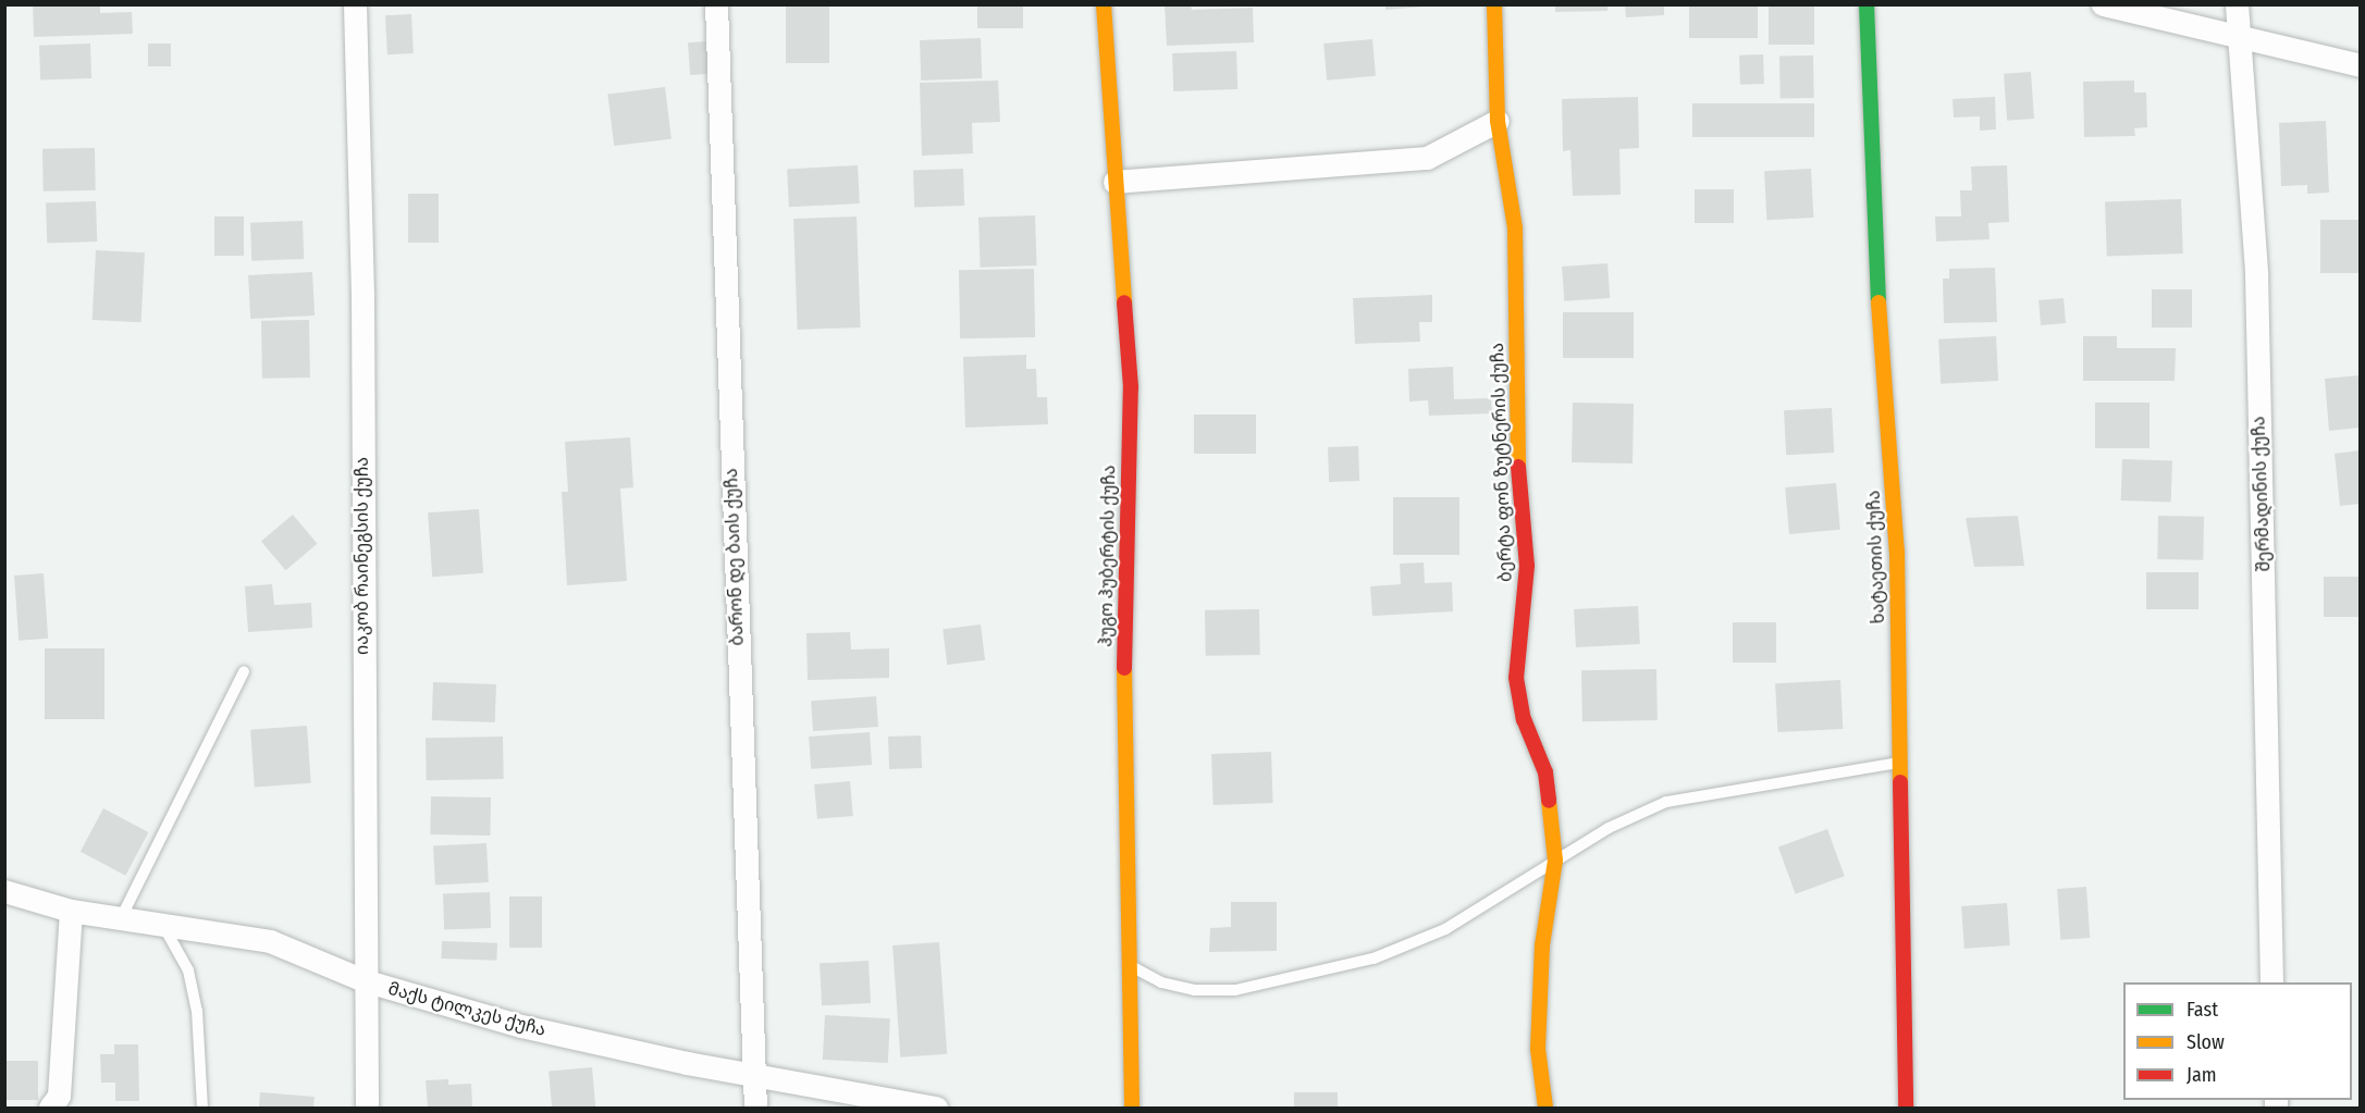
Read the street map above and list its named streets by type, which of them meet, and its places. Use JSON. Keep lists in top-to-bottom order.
{
  "streets": {
    "street": [
      "ბერტა ფონ ზუტნერის ქუჩა",
      "შერმადინის ქუჩა",
      "იაკობ რაინეგსის ქუჩა",
      "ჰუგო ჰუბერტის ქუჩა",
      "ბარონ დე ბაის ქუჩა",
      "ხატაეთის ქუჩა",
      "მაქს ტილკეს ქუჩა"
    ]
  },
  "crossings": [
    ["იაკობ რაინეგსის ქუჩა", "მაქს ტილკეს ქუჩა"],
    ["ბარონ დე ბაის ქუჩა", "მაქს ტილკეს ქუჩა"]
  ],
  "legend": ["Fast", "Slow", "Jam"]
}
